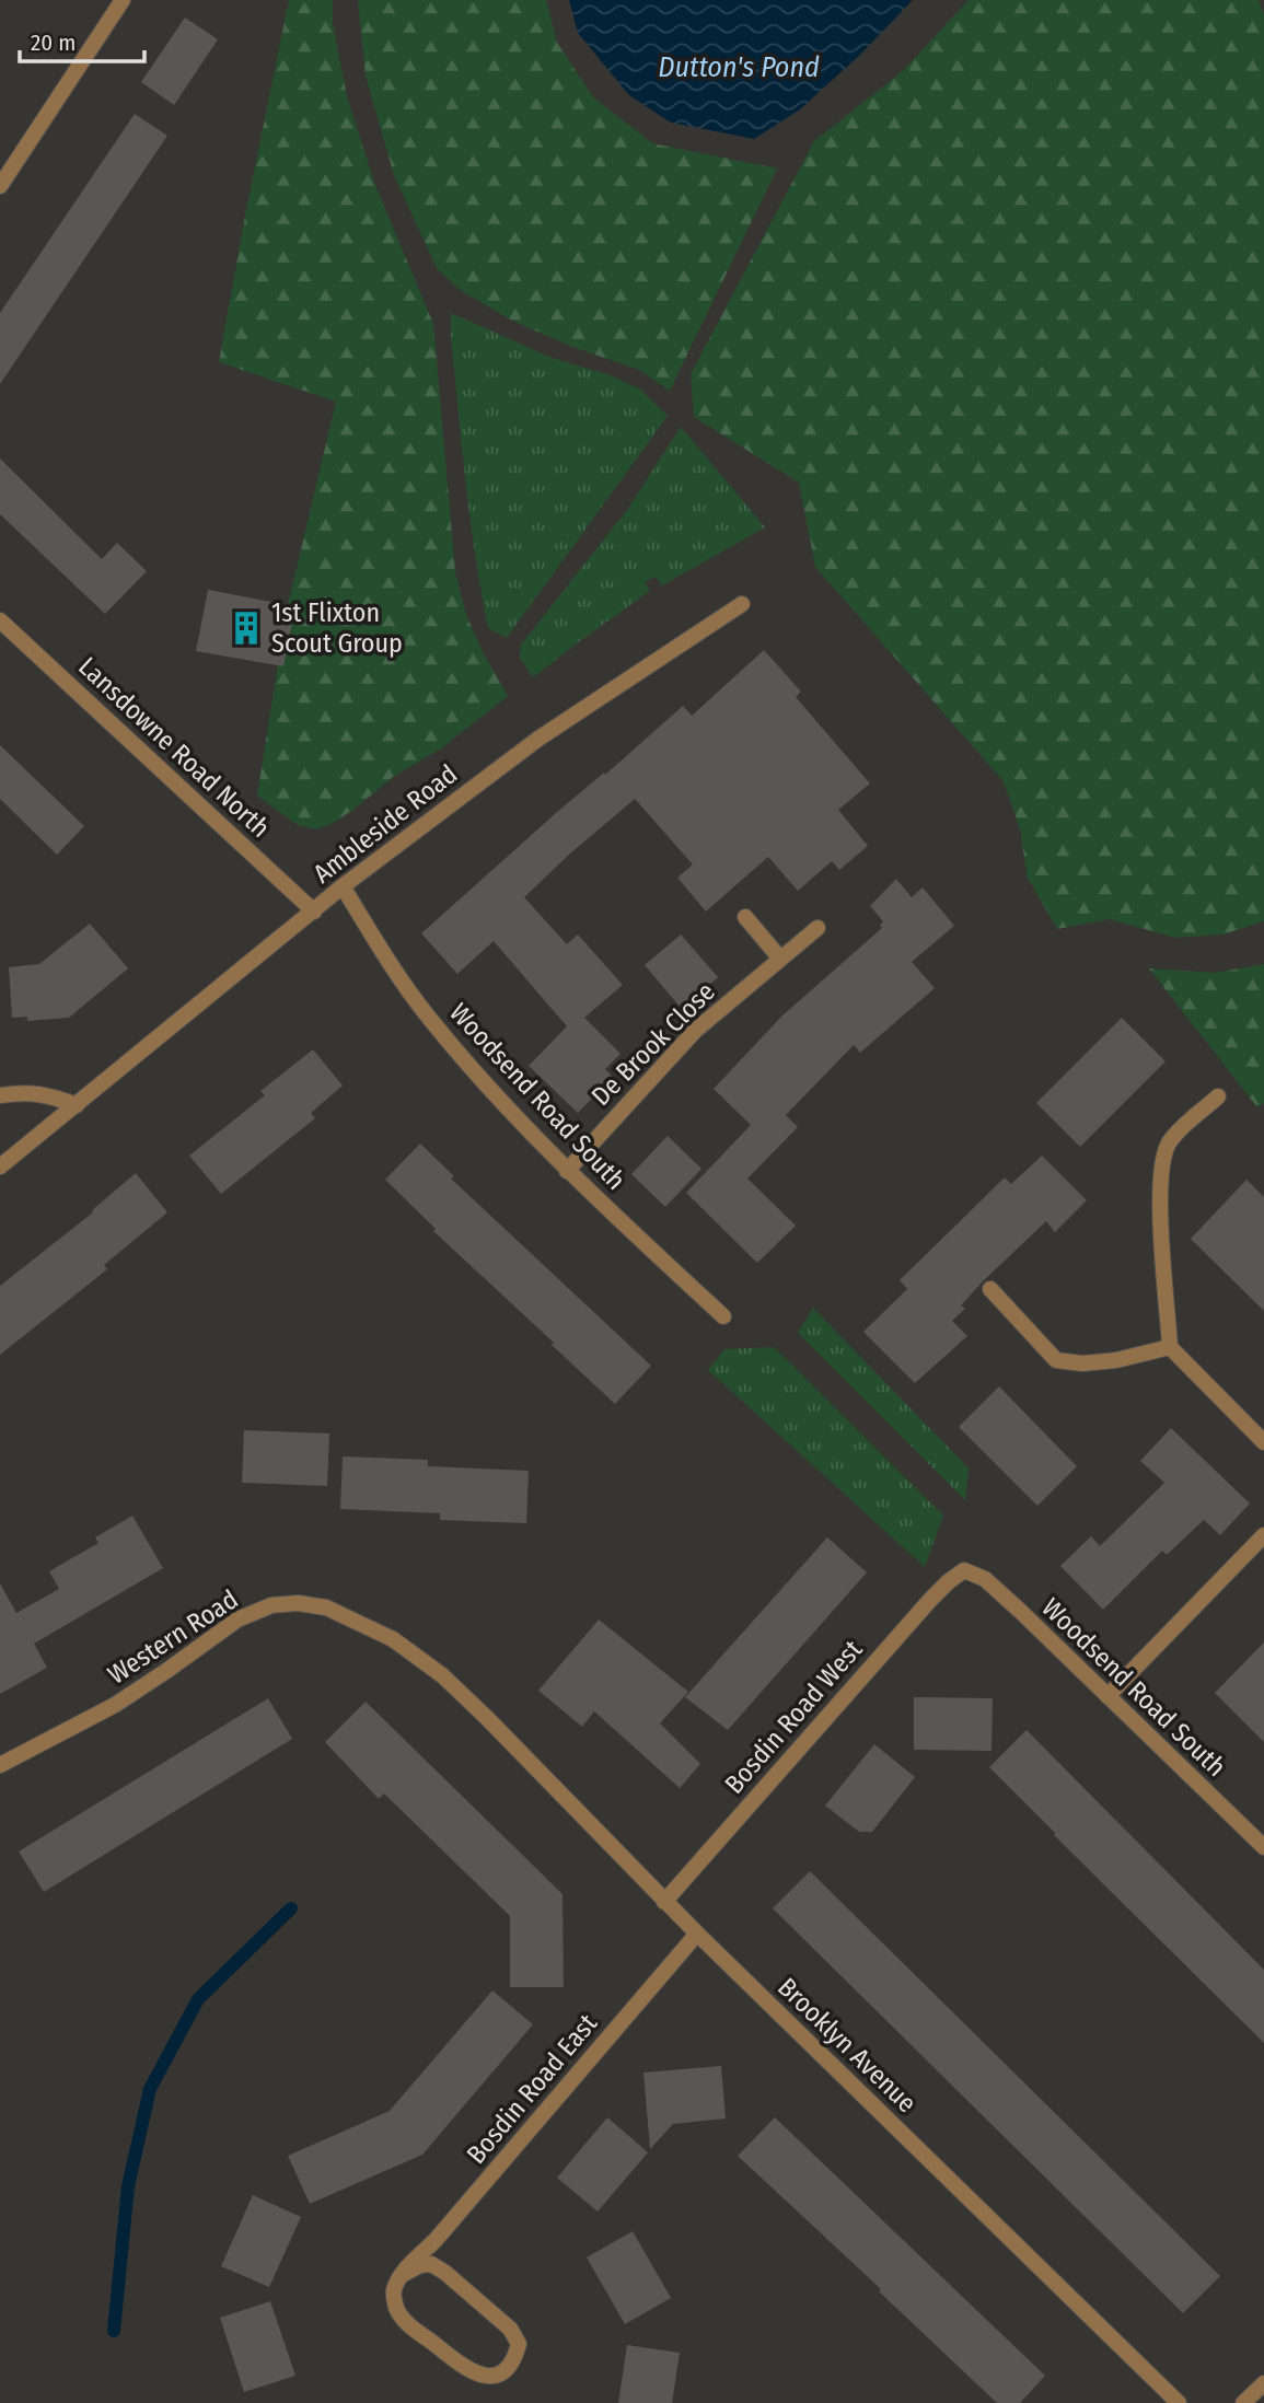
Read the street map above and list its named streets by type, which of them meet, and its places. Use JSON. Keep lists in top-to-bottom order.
{
  "streets": {
    "street": [
      "Lansdowne Road North",
      "Ambleside Road",
      "De Brook Close",
      "Woodsend Road South",
      "Western Road",
      "Bosdin Road West",
      "Brooklyn Avenue",
      "Bosdin Road East"
    ]
  },
  "crossings": [
    ["Lansdowne Road North", "Ambleside Road"],
    ["Ambleside Road", "Woodsend Road South"],
    ["De Brook Close", "Woodsend Road South"],
    ["Woodsend Road South", "Bosdin Road West"],
    ["Western Road", "Brooklyn Avenue"],
    ["Bosdin Road West", "Brooklyn Avenue"],
    ["Brooklyn Avenue", "Bosdin Road East"]
  ],
  "water": ["Dutton's Pond"],
  "places": {
    "building": ["1st Flixton Scout Group"]
  },
  "scale_bar": "20 m"
}
